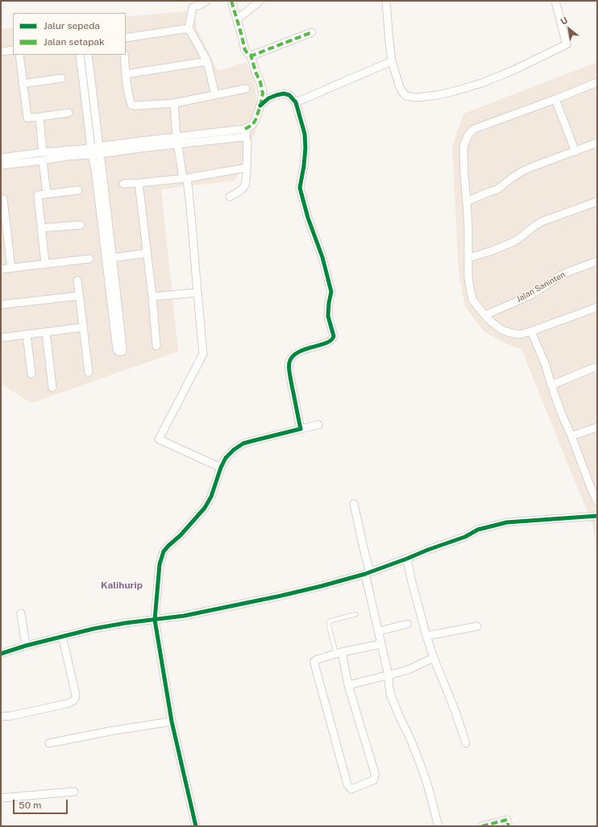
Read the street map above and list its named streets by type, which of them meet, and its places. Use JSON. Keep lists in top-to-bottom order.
{
  "streets": {
    "street": ["Jalan Saninten"]
  },
  "districts": ["Kalihurip"],
  "legend": ["Jalur sepeda", "Jalan setapak"],
  "scale_bar": "50 m",
  "north": "top left"
}
